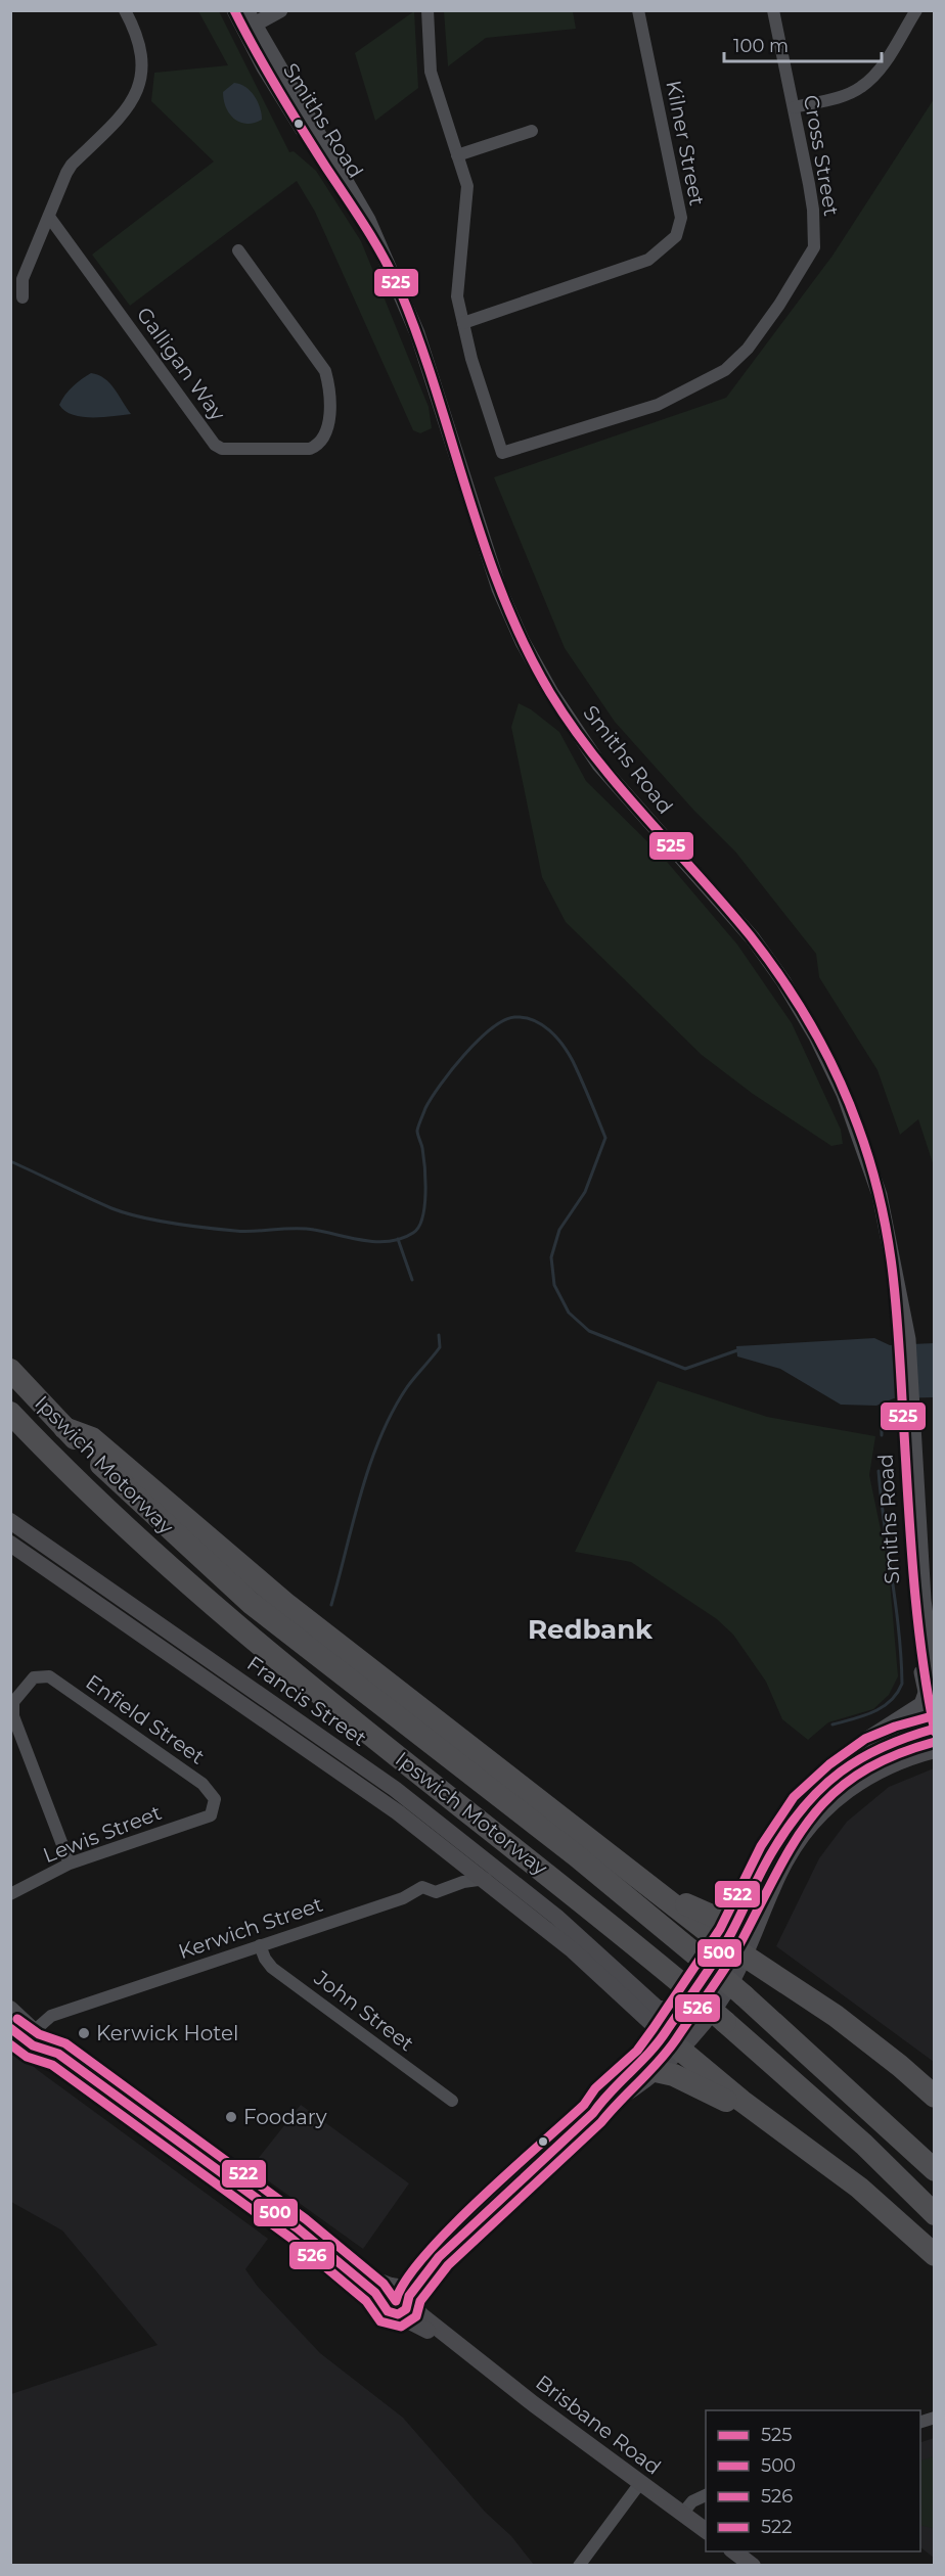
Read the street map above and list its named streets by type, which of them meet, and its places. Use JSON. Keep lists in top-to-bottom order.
{
  "streets": {
    "highway": ["Ipswich Motorway"],
    "main road": ["Francis Street", "Brisbane Road"],
    "street": [
      "Smiths Road",
      "Kilner Street",
      "Cross Street",
      "Galligan Way",
      "Enfield Street",
      "Lewis Street",
      "Kerwich Street",
      "John Street"
    ]
  },
  "crossings": [
    ["Kilner Street", "Cross Street"],
    ["Ipswich Motorway", "Francis Street"],
    ["Francis Street", "Kerwich Street"],
    ["Enfield Street", "Lewis Street"],
    ["Kerwich Street", "John Street"],
    ["Kerwich Street", "Brisbane Road"]
  ],
  "districts": ["Redbank"],
  "places": ["Kerwick Hotel", "Foodary"],
  "lines": [
    "transit line 525",
    "transit line 522",
    "transit line 500",
    "transit line 526"
  ],
  "legend": [
    "525",
    "500",
    "526",
    "522"
  ],
  "scale_bar": "100 m"
}
